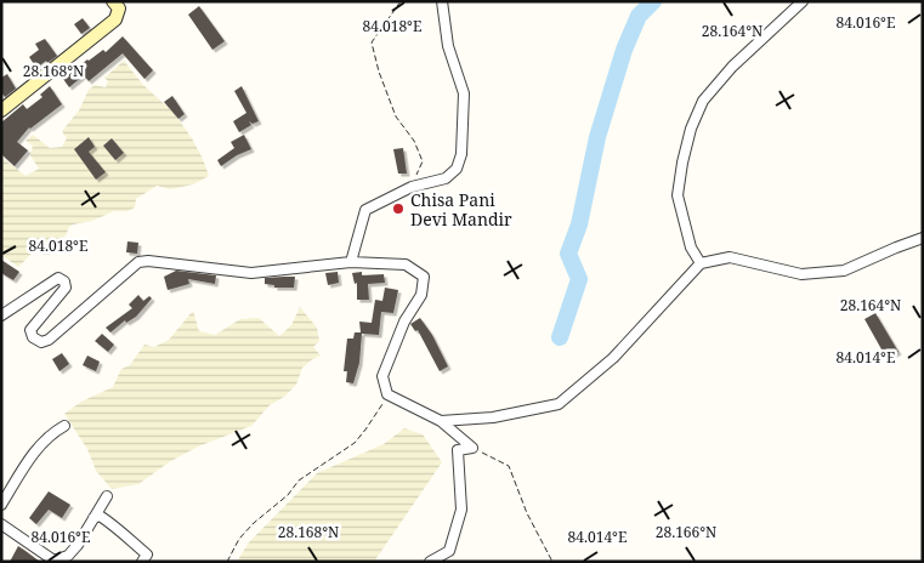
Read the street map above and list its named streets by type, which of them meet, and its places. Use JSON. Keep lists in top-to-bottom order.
{
  "places": ["Chisa Pani Devi Mandir"],
  "coordinates": [
    "84.016°E",
    "84.018°E",
    "28.164°N",
    "28.168°N",
    "84.014°E",
    "28.166°N"
  ]
}
